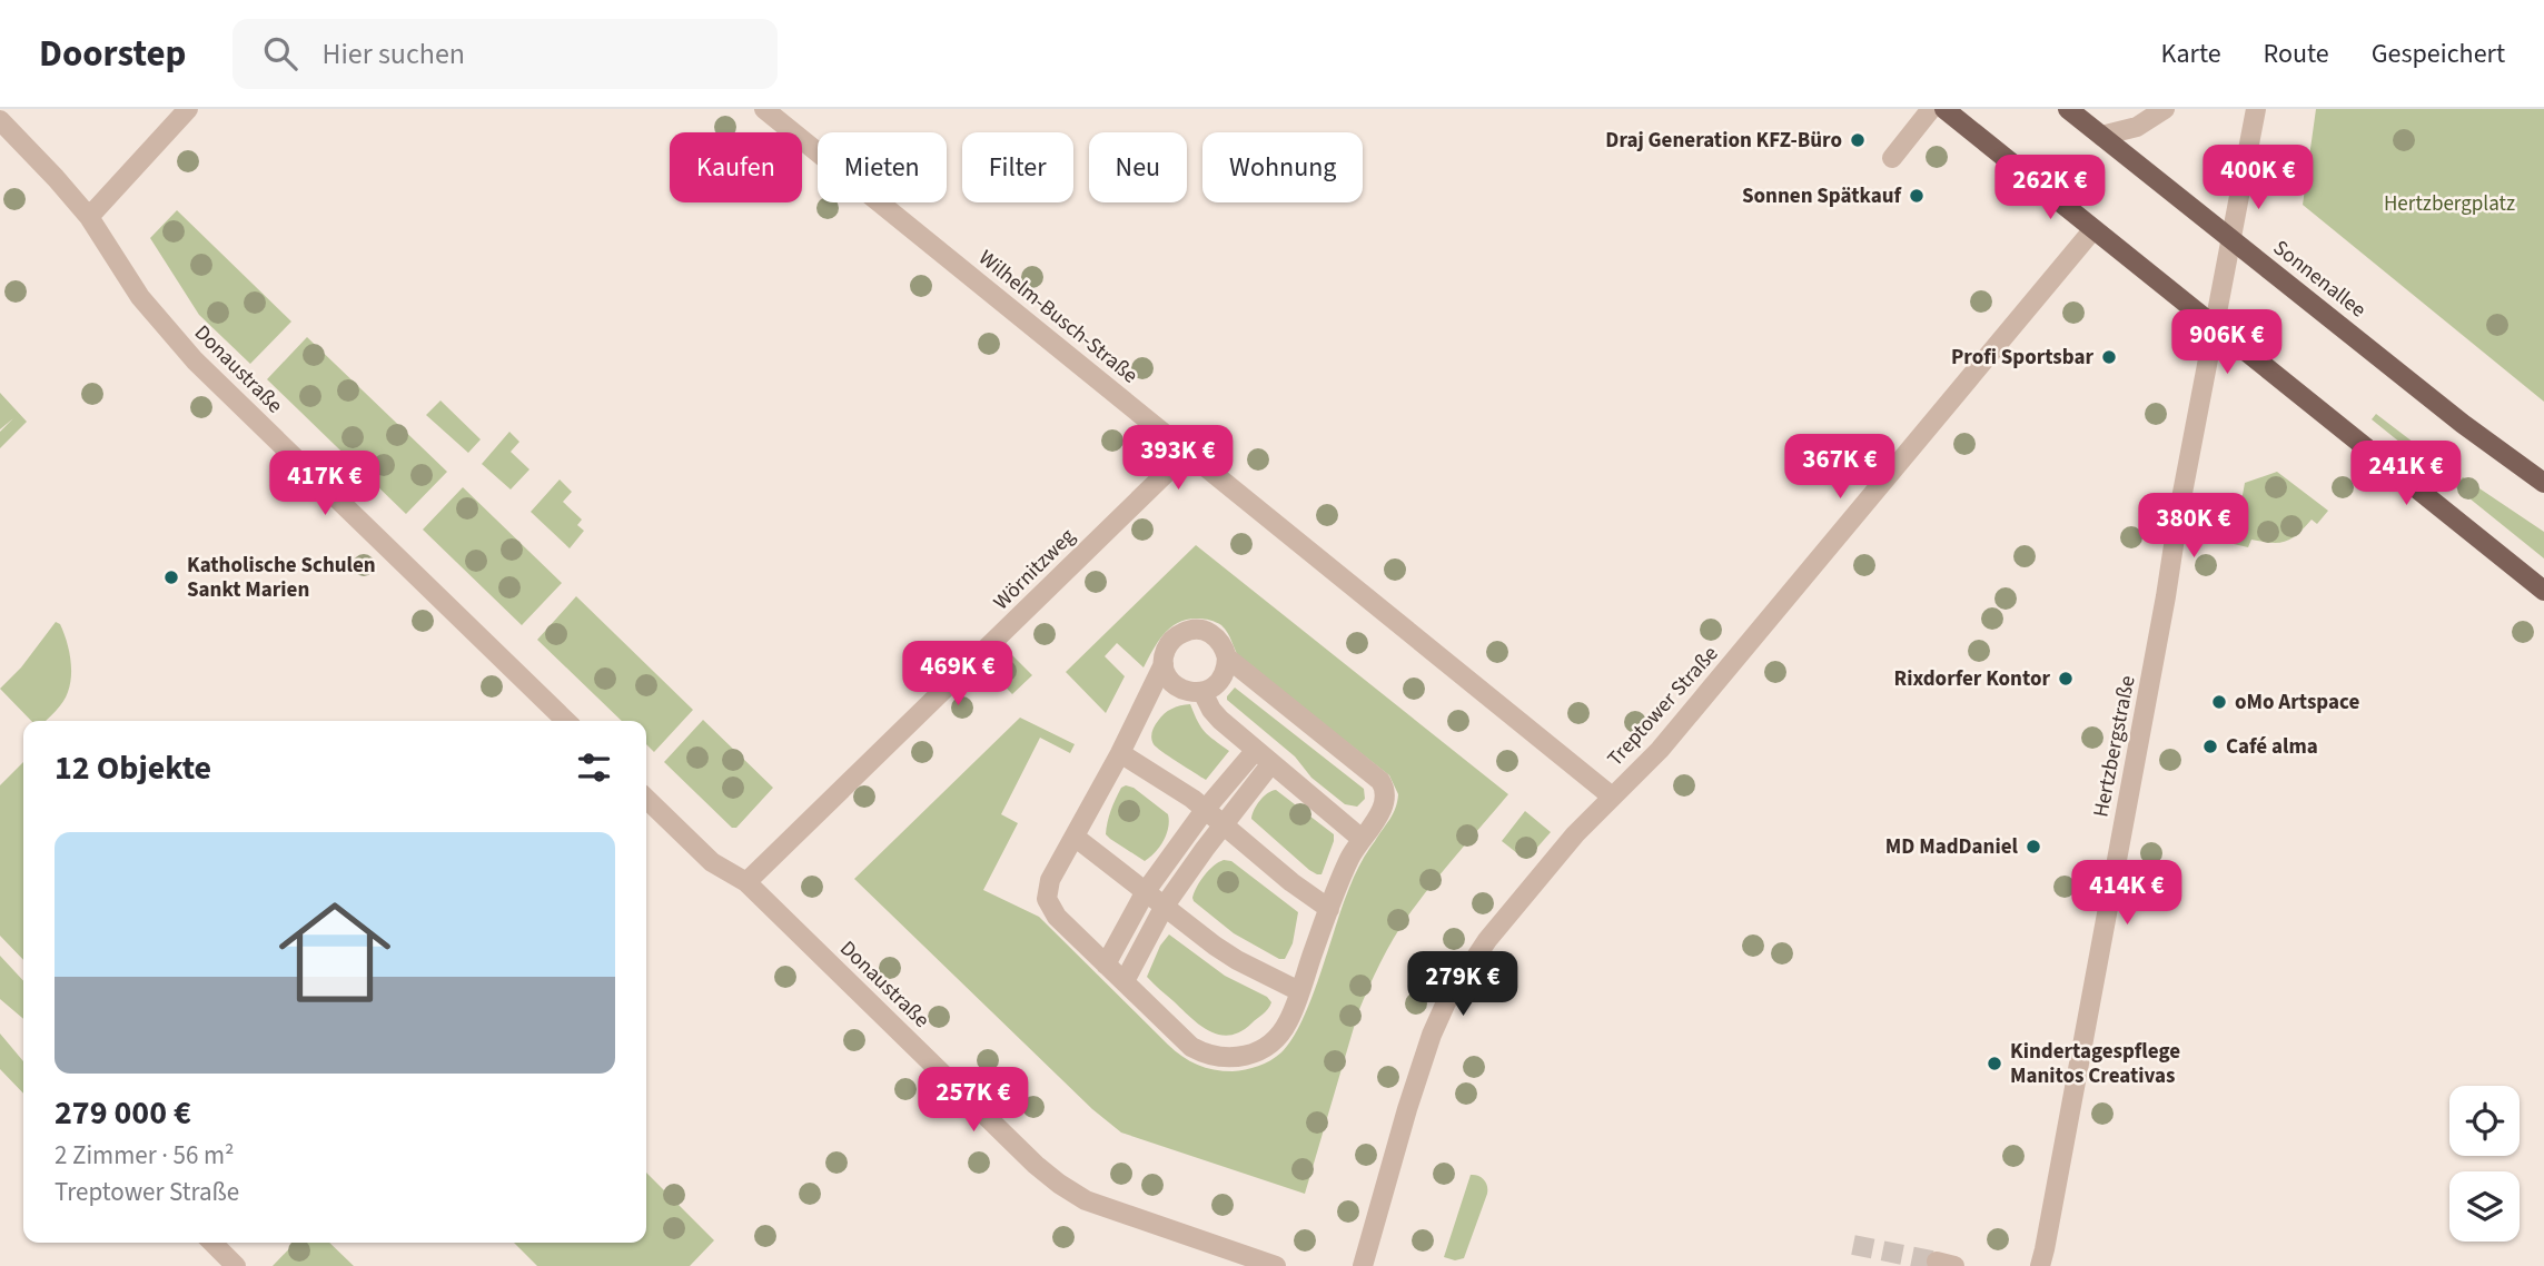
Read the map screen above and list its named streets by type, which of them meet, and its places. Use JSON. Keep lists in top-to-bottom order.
{
  "streets": {
    "main road": ["Sonnenallee"],
    "street": [
      "Wilhelm-Busch-Straße",
      "Donaustraße",
      "Wörnitzweg",
      "Treptower Straße",
      "Hertzbergstraße"
    ]
  },
  "crossings": [
    ["Sonnenallee", "Hertzbergstraße"],
    ["Wilhelm-Busch-Straße", "Wörnitzweg"],
    ["Wilhelm-Busch-Straße", "Treptower Straße"],
    ["Donaustraße", "Wörnitzweg"]
  ],
  "parks": ["Hertzbergplatz"],
  "places": [
    "Draj Generation KFZ-Büro",
    "Sonnen Spätkauf",
    "Profi Sportsbar",
    "Katholische Schulen Sankt Marien",
    "Rixdorfer Kontor",
    "oMo Artspace",
    "Café alma",
    "MD MadDaniel",
    "Kindertagespflege Manitos Creativas"
  ],
  "page": {
    "header": "Doorstep",
    "search": "Hier suchen",
    "nav": ["Karte", "Route", "Gespeichert"],
    "chip": [
      "Kaufen",
      "Mieten",
      "Filter",
      "Neu",
      "Wohnung"
    ],
    "price": [
      "400K €",
      "262K €",
      "906K €",
      "393K €",
      "367K €",
      "241K €",
      "417K €",
      "380K €",
      "469K €",
      "414K €",
      "279K €",
      "257K €"
    ],
    "heading": "12 Objekte",
    "list": [
      {
        "name": "279 000 €",
        "note": "2 Zimmer · 56 m² · Treptower Straße"
      }
    ]
  }
}
